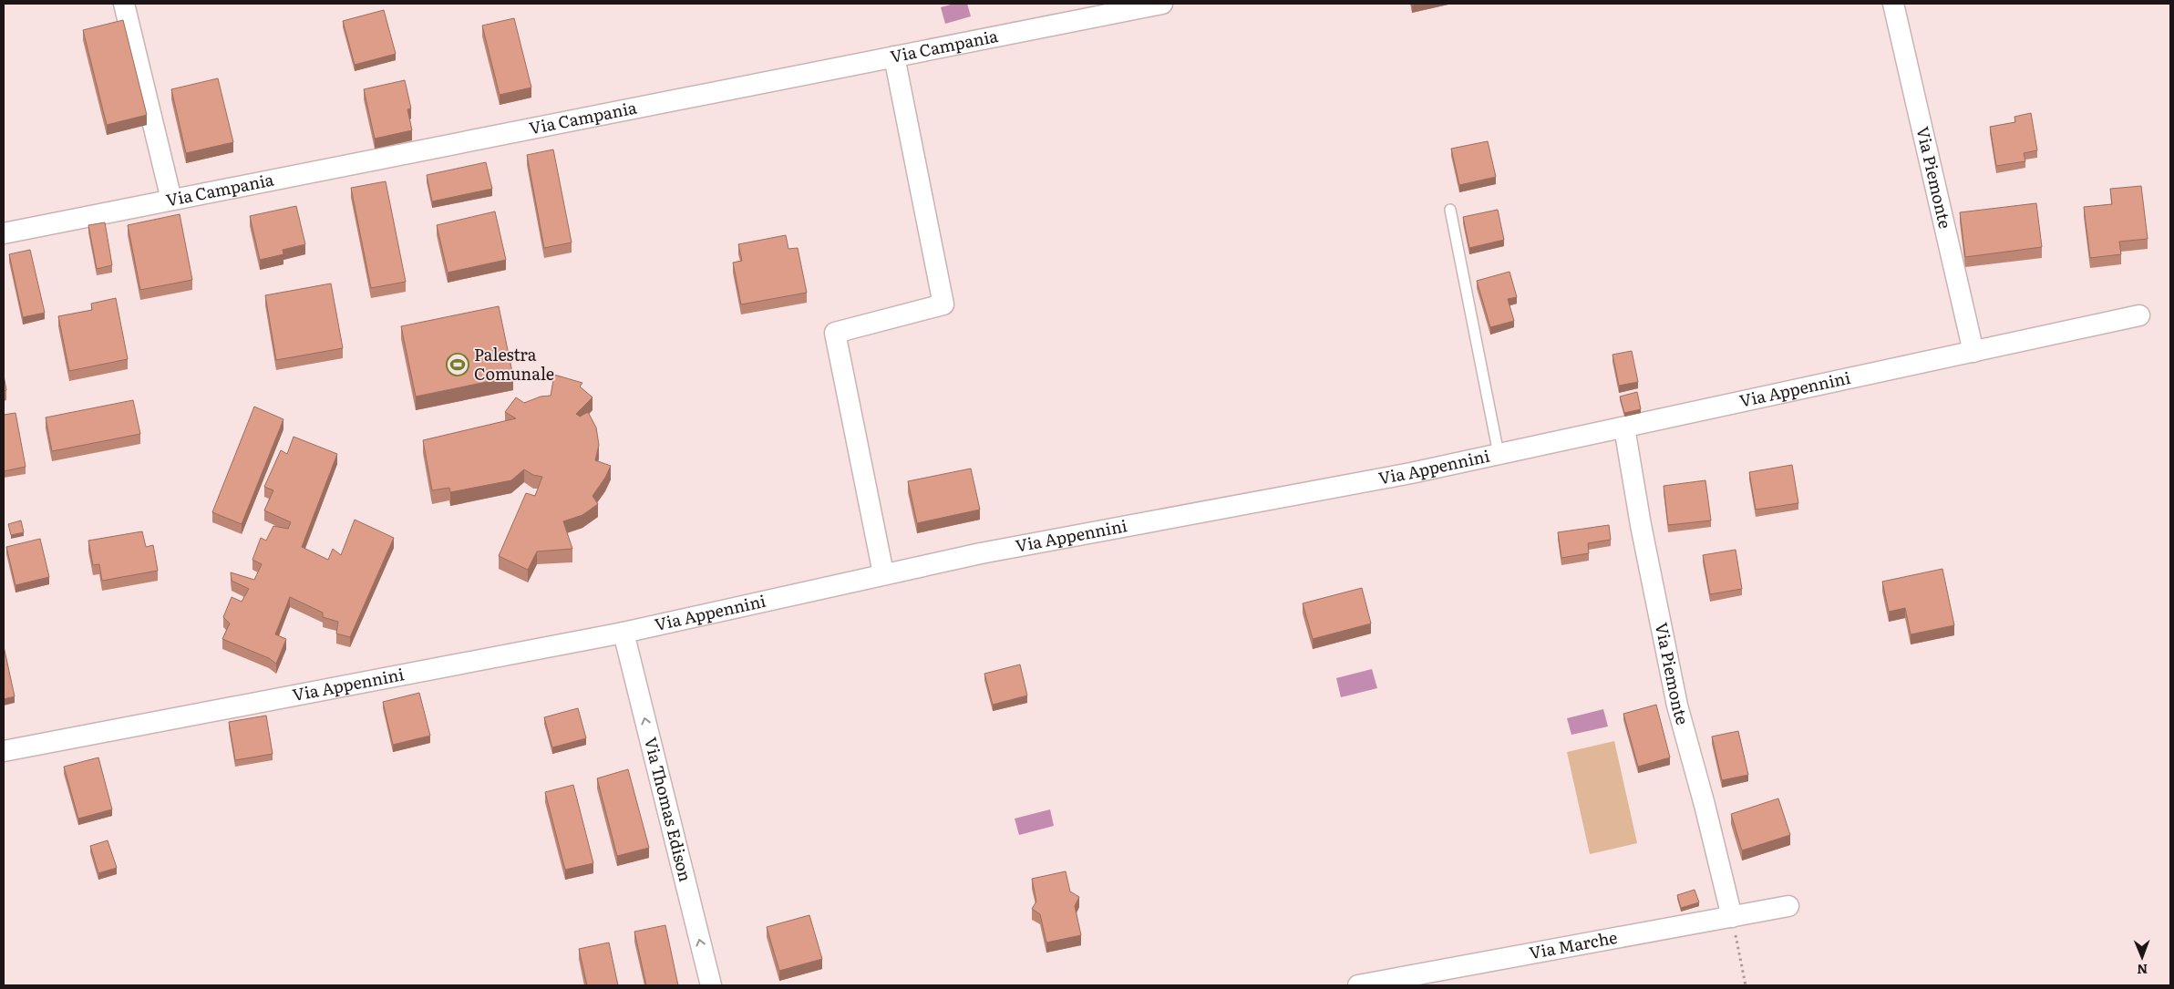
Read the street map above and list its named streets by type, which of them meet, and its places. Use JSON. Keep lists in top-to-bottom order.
{
  "streets": {
    "street": [
      "Via Campania",
      "Via Piemonte",
      "Via Appennini",
      "Via Thomas Edison",
      "Via Marche"
    ]
  },
  "crossings": [
    ["Via Piemonte", "Via Appennini"],
    ["Via Piemonte", "Via Marche"],
    ["Via Appennini", "Via Thomas Edison"]
  ],
  "one_way": ["Via Thomas Edison"],
  "places": {
    "sports": ["Palestra Comunale"]
  },
  "north": "bottom"
}
